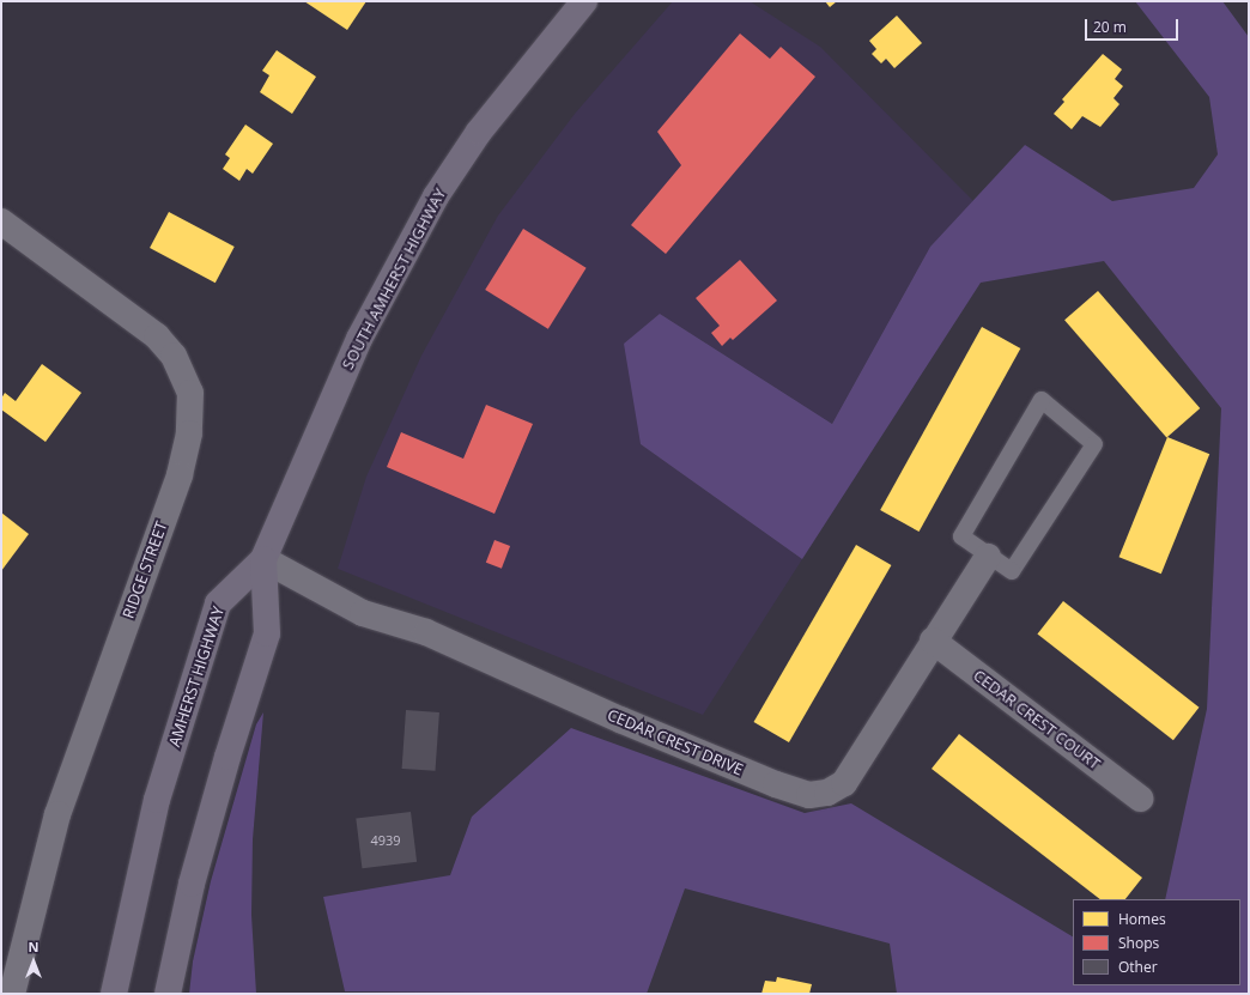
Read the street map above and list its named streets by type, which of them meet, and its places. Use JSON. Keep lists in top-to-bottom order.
{
  "streets": {
    "main road": ["SOUTH AMHERST HIGHWAY", "AMHERST HIGHWAY"],
    "street": ["RIDGE STREET", "CEDAR CREST COURT", "CEDAR CREST DRIVE"]
  },
  "crossings": [
    ["SOUTH AMHERST HIGHWAY", "AMHERST HIGHWAY"],
    ["SOUTH AMHERST HIGHWAY", "CEDAR CREST DRIVE"],
    ["AMHERST HIGHWAY", "CEDAR CREST DRIVE"],
    ["CEDAR CREST COURT", "CEDAR CREST DRIVE"]
  ],
  "house_numbers": ["4939"],
  "legend": ["Homes", "Shops", "Other"],
  "scale_bar": "20 m",
  "north": "top"
}
